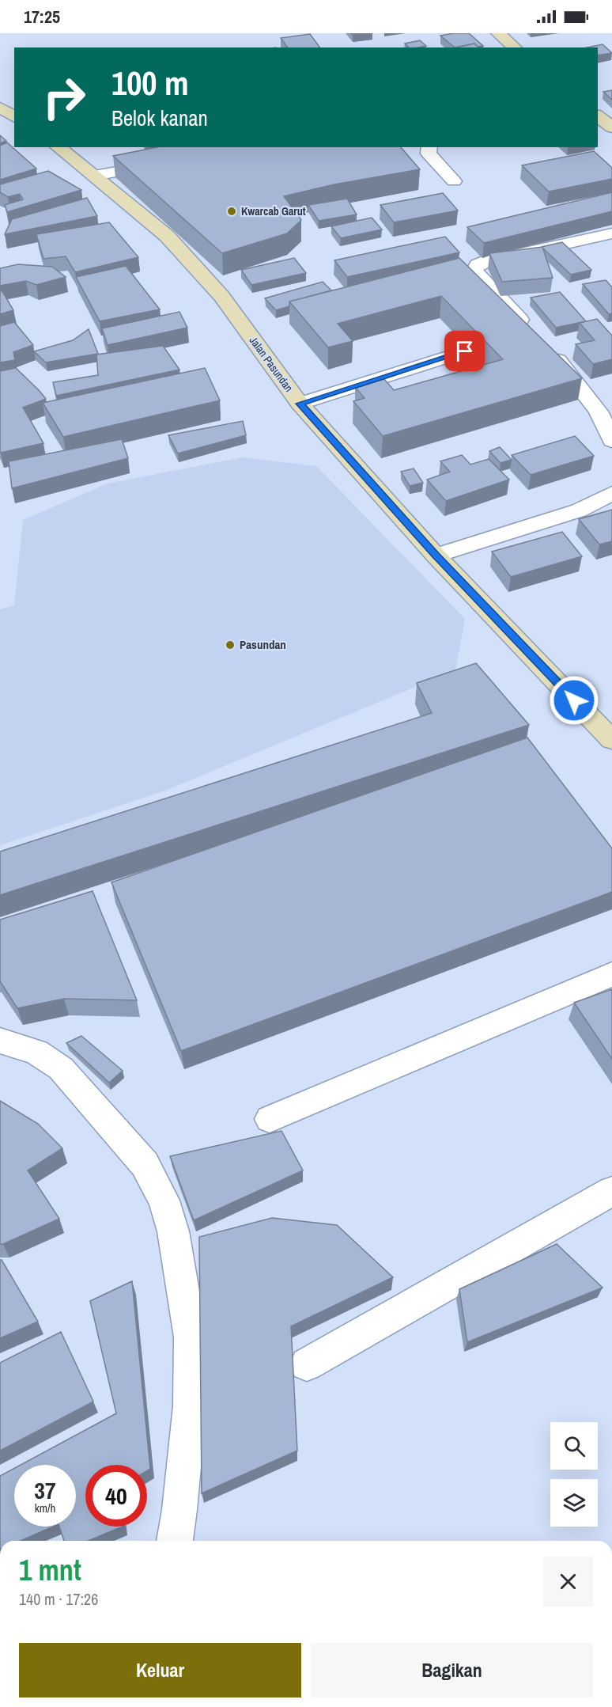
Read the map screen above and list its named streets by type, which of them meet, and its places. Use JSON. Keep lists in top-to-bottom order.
{
  "streets": {
    "street": ["Jalan Pasundan"]
  },
  "places": ["Kwarcab Garut", "Pasundan"],
  "page": {
    "status": "17:25",
    "turn": ["100 m", "Belok kanan"],
    "speed": "37 km/h",
    "limit": "40",
    "heading": ["1 mnt", "140 m · 17:26"],
    "buttons": ["Keluar", "Bagikan"]
  }
}
